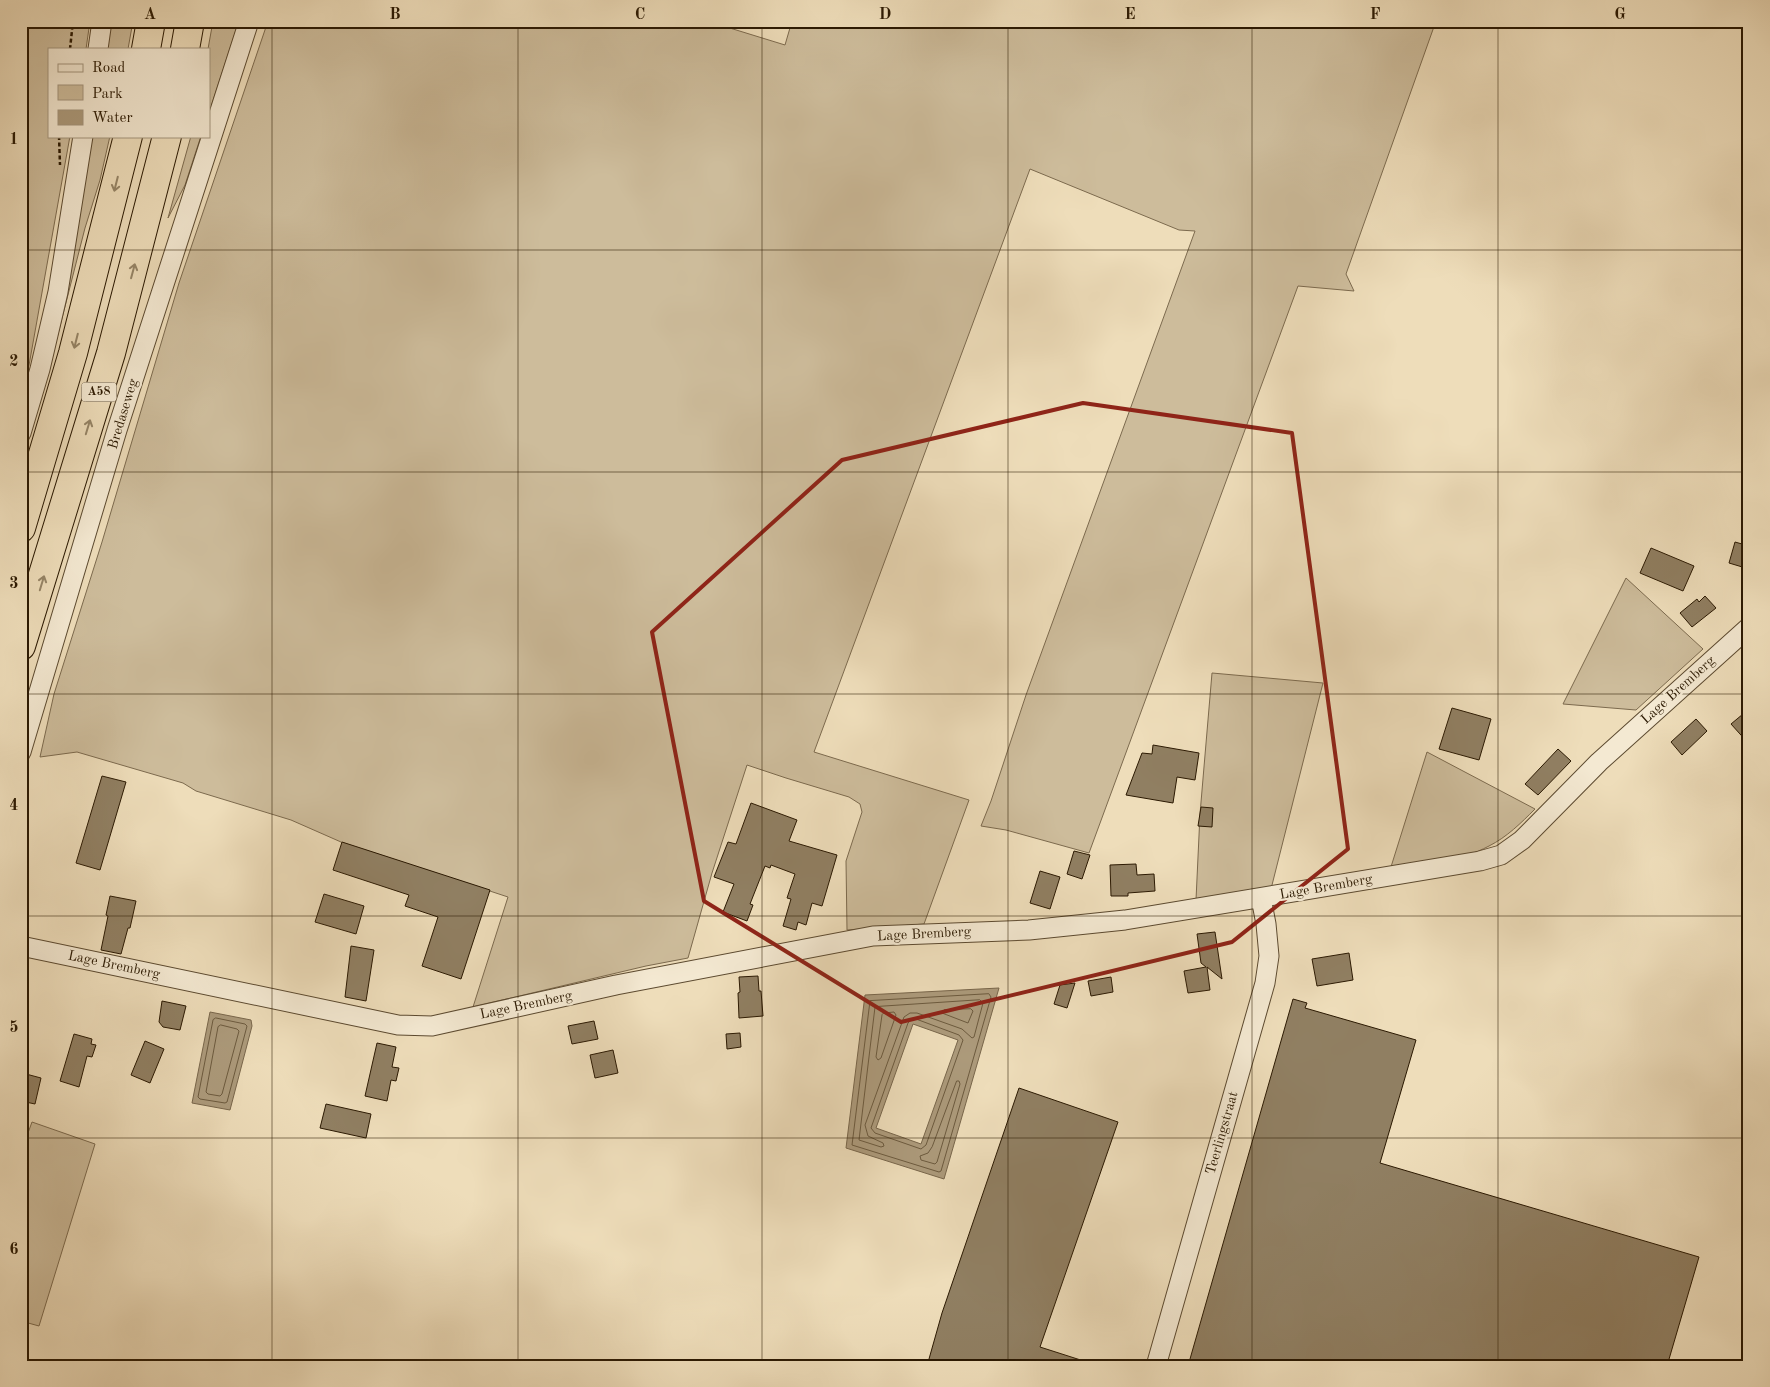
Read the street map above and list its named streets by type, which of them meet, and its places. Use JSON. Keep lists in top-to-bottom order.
{
  "streets": {
    "highway": ["A58"],
    "street": ["Bredaseweg", "Lage Bremberg", "Teerlingstraat"]
  },
  "crossings": [
    ["Lage Bremberg", "Teerlingstraat"]
  ],
  "legend": ["Road", "Park", "Water"],
  "grid": {
    "columns": [
      "A",
      "B",
      "C",
      "D",
      "E",
      "F",
      "G"
    ],
    "rows": [
      "1",
      "2",
      "3",
      "4",
      "5",
      "6"
    ]
  }
}
